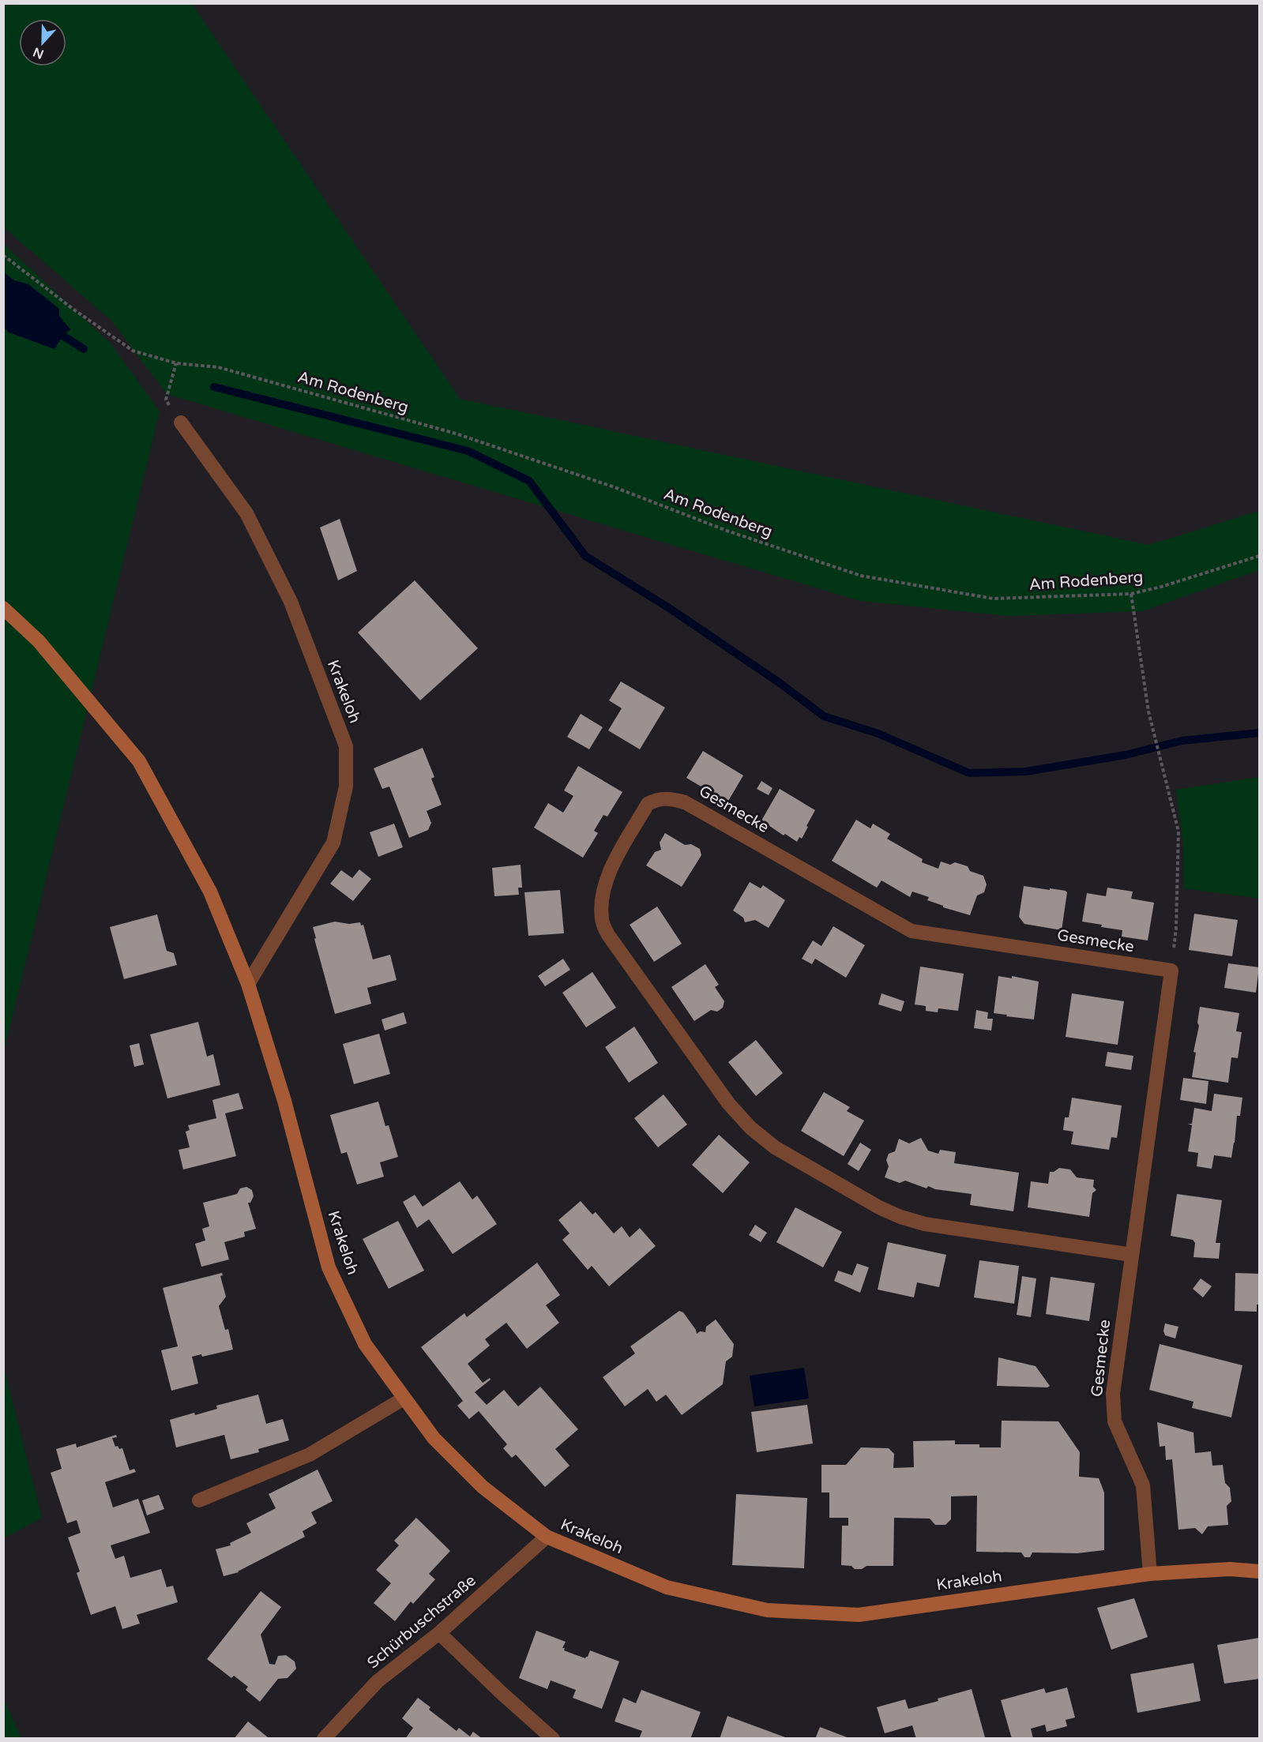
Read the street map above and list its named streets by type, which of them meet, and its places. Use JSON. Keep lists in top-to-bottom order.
{
  "streets": {
    "street": ["Krakeloh", "Gesmecke", "Schürbuschstraße"],
    "path": ["Am Rodenberg"]
  },
  "crossings": [
    ["Krakeloh", "Gesmecke"],
    ["Krakeloh", "Schürbuschstraße"]
  ],
  "north": "bottom"
}
